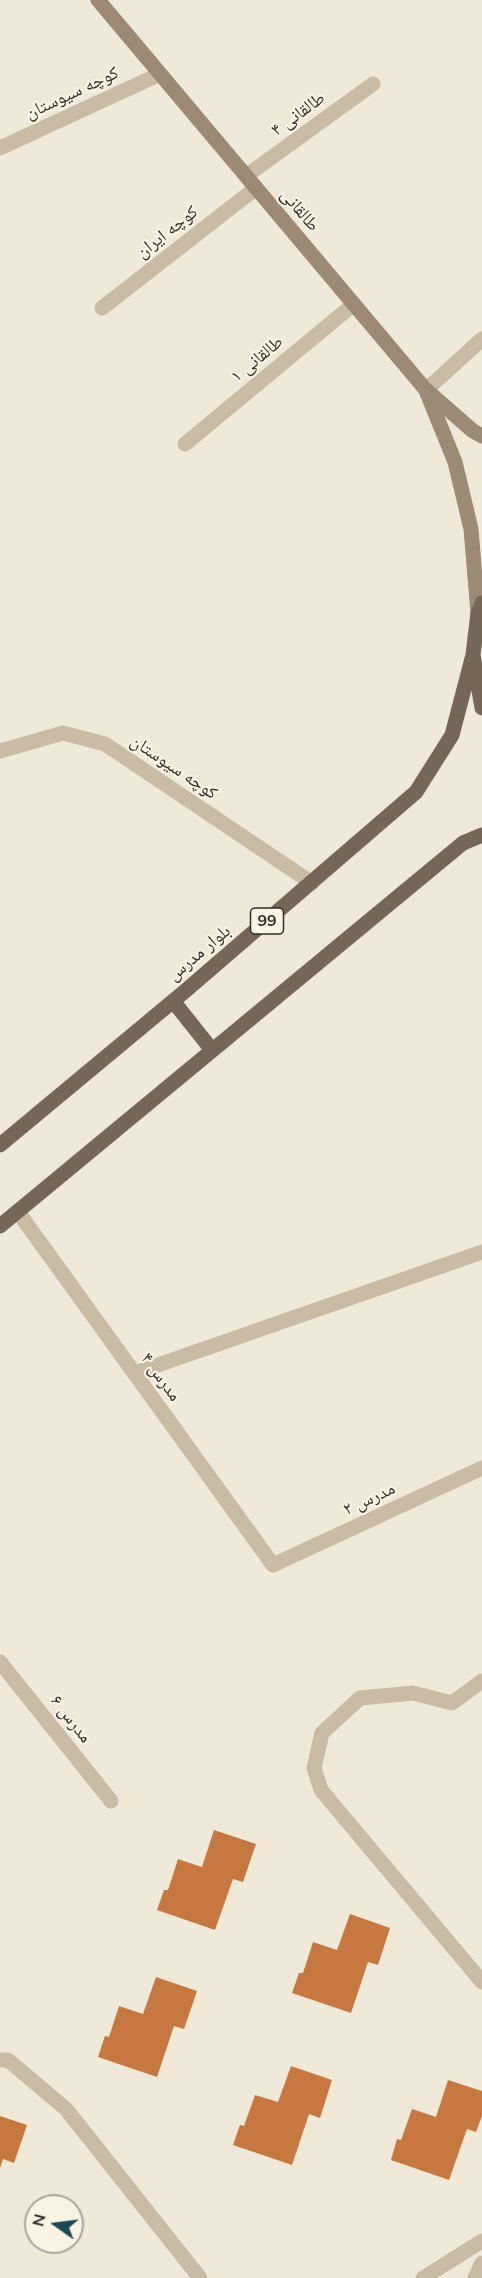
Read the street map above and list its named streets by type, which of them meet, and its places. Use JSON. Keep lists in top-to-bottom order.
{
  "streets": {
    "main road": ["طالقانی", "99", "بلوار مدرس"],
    "street": [
      "کوچه سیوستان",
      "طالقانی ۴",
      "کوچه ایران",
      "طالقانی ۱",
      "مدرس ۴",
      "مدرس ۲",
      "مدرس ۶"
    ]
  },
  "crossings": [
    ["کوچه سیوستان", "طالقانی"],
    ["کوچه سیوستان", "بلوار مدرس"],
    ["طالقانی ۴", "طالقانی"],
    ["طالقانی", "کوچه ایران"],
    ["طالقانی", "طالقانی ۱"],
    ["99", "بلوار مدرس"],
    ["مدرس ۴", "مدرس ۲"]
  ],
  "north": "left"
}
